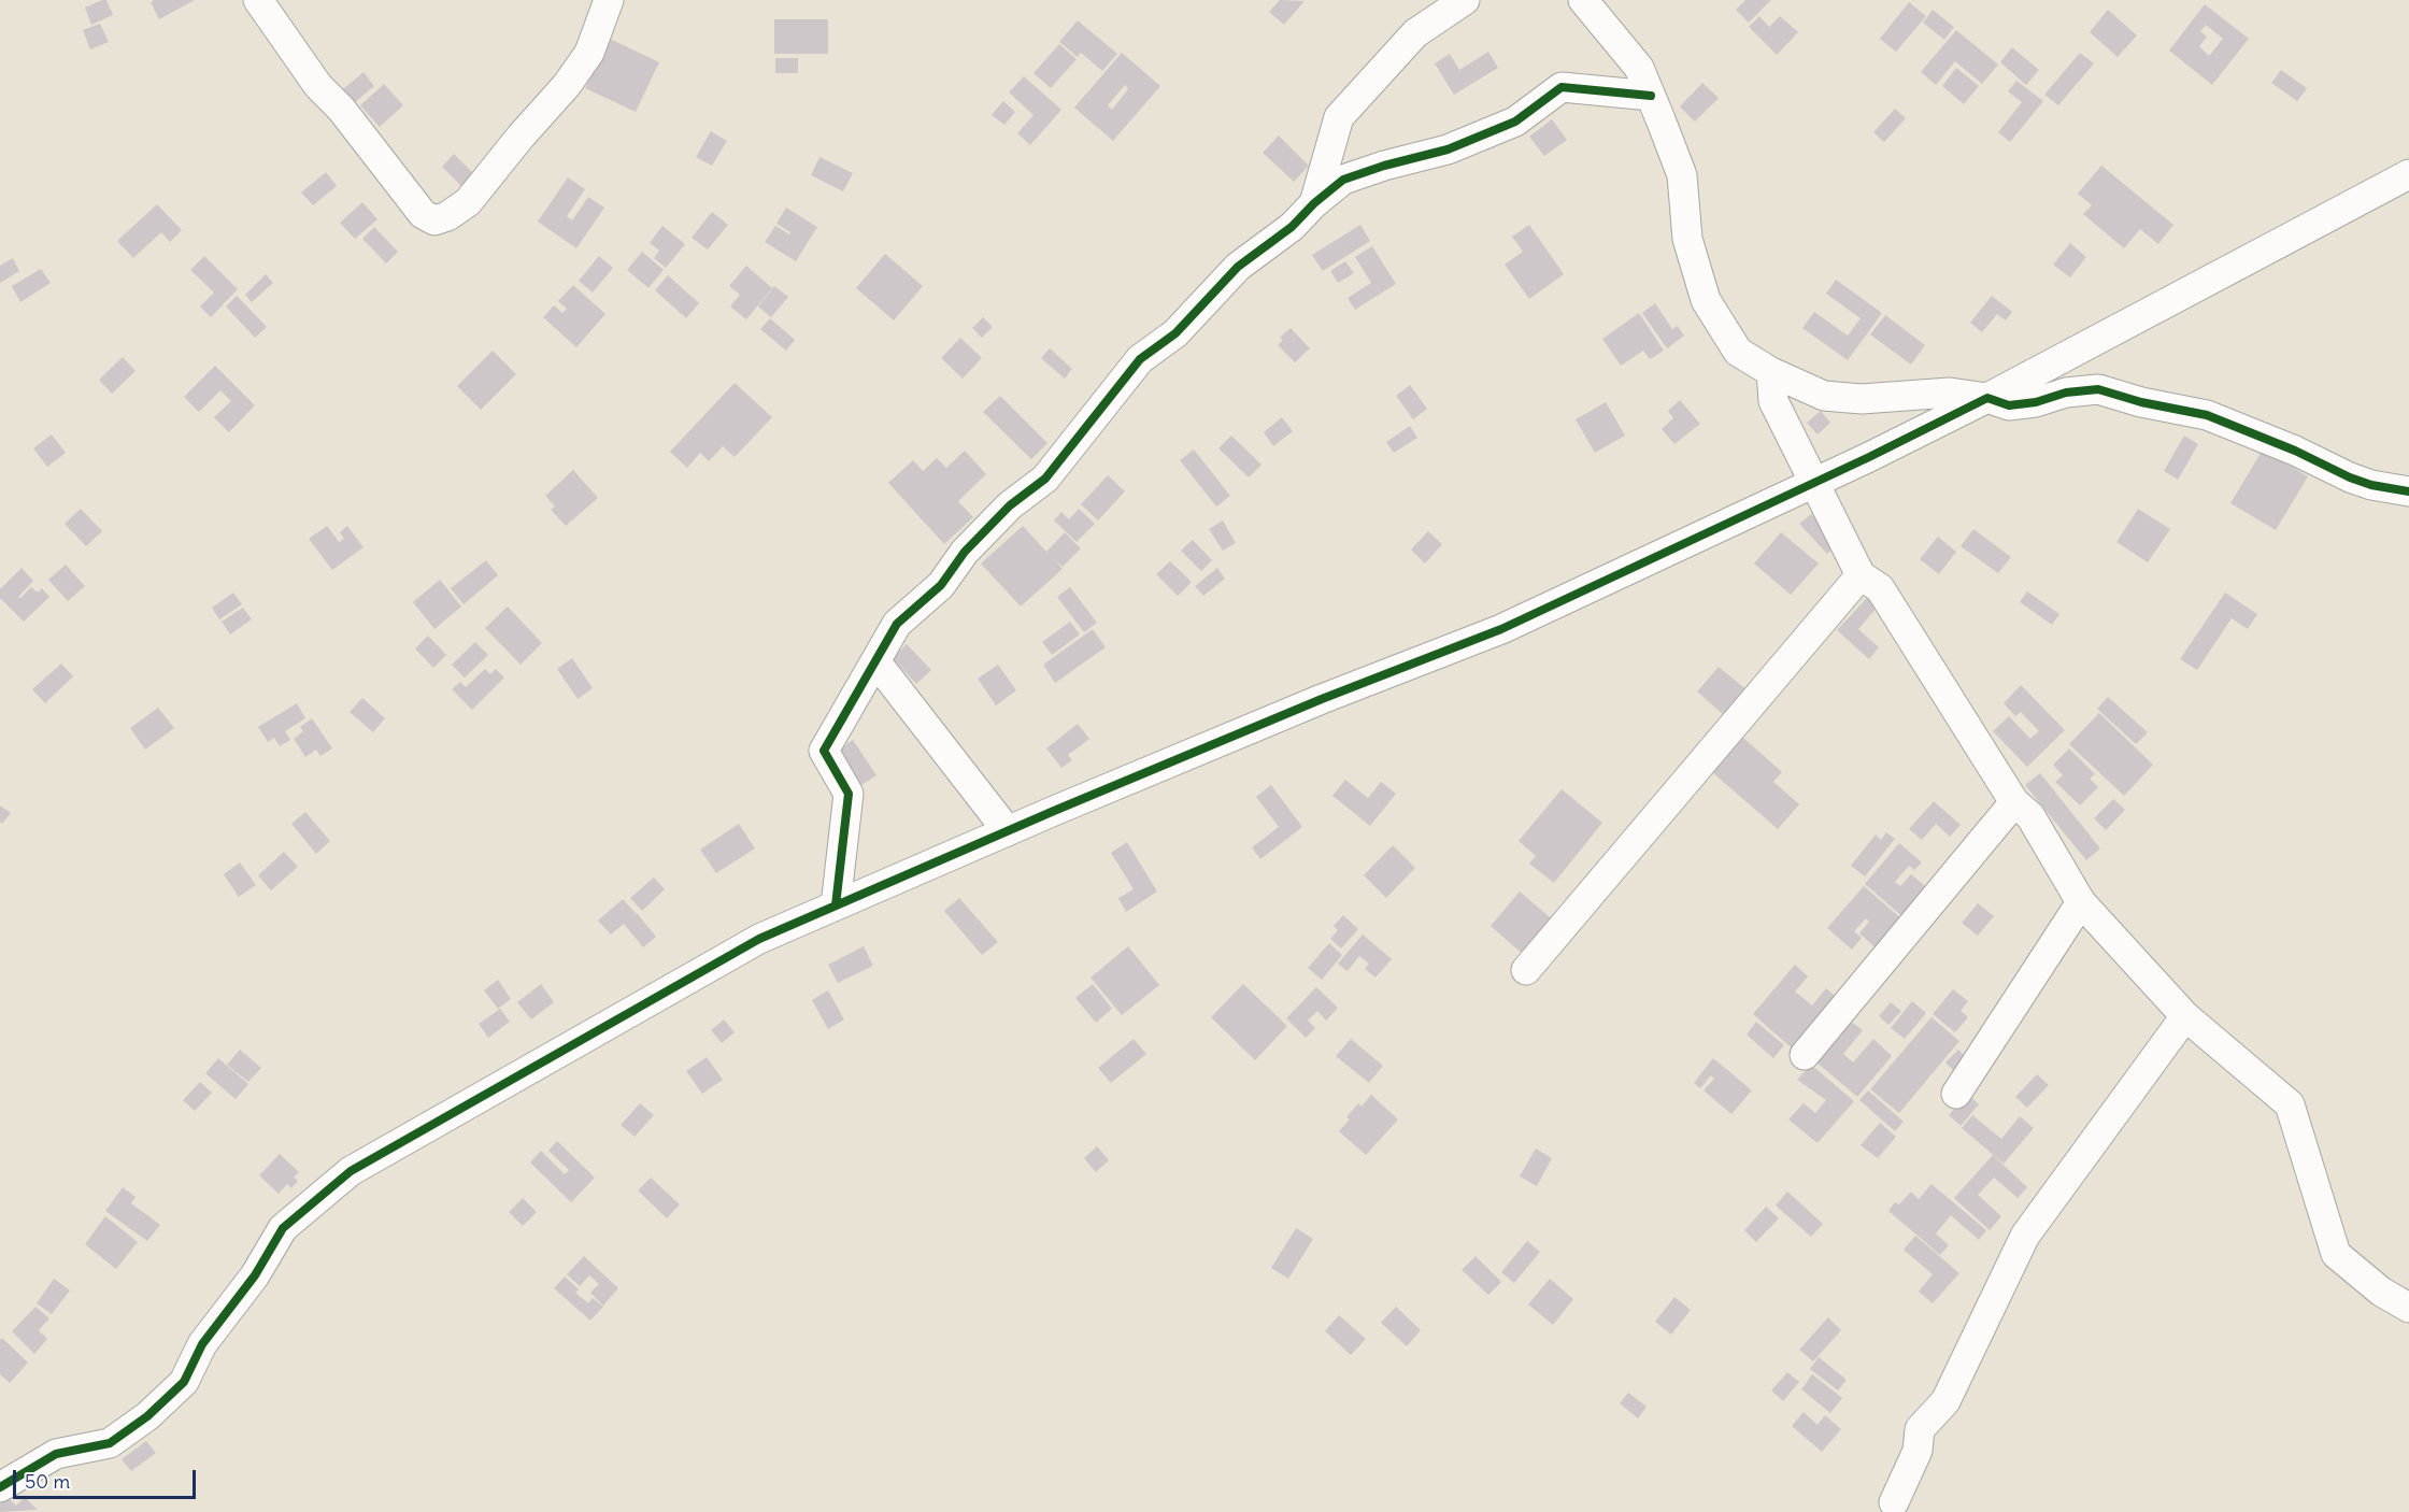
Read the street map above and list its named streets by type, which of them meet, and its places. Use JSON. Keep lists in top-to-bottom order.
{
  "scale_bar": "50 m"
}
